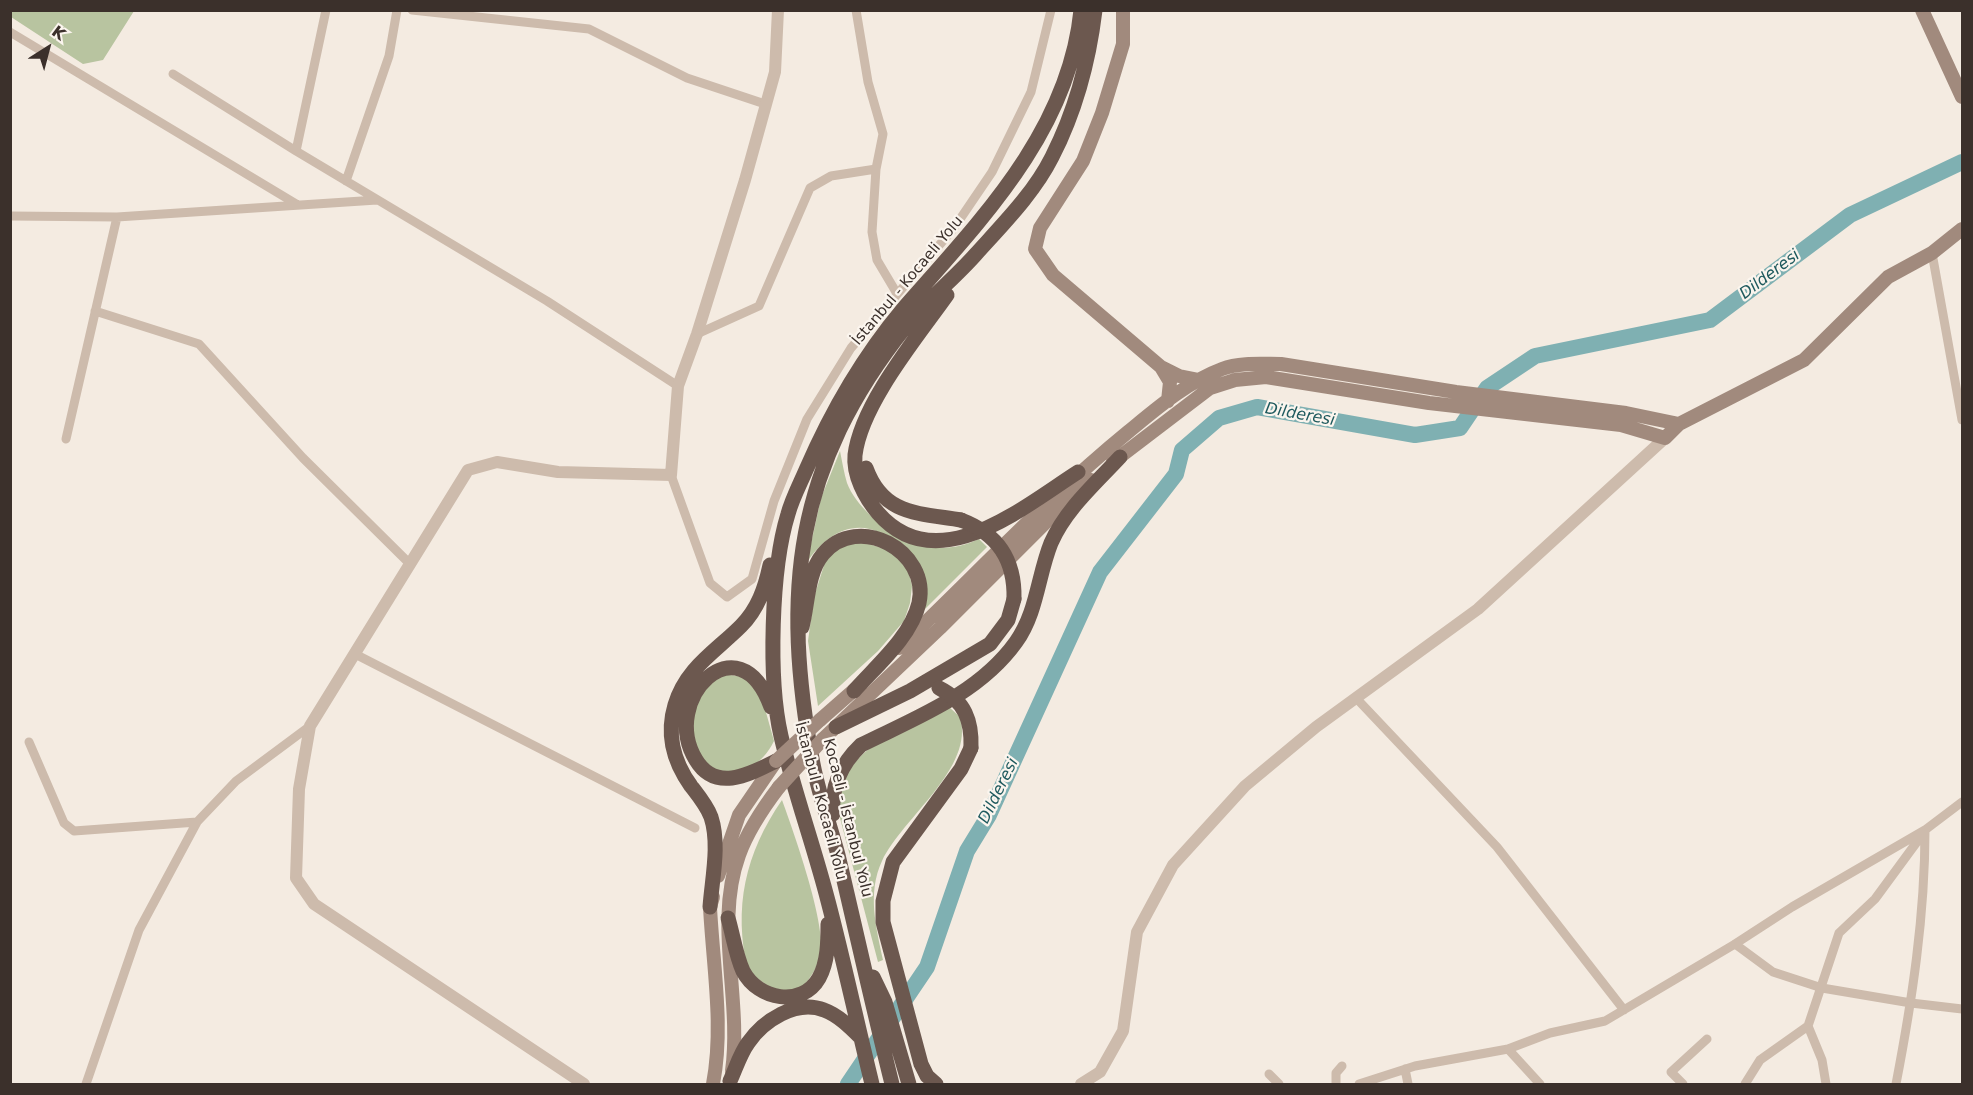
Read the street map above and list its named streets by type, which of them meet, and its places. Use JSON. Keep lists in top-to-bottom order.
{
  "streets": {
    "highway": ["İstanbul - Kocaeli Yolu", "Kocaeli - İstanbul Yolu"]
  },
  "water": ["Dilderesi"],
  "north": "top right"
}
